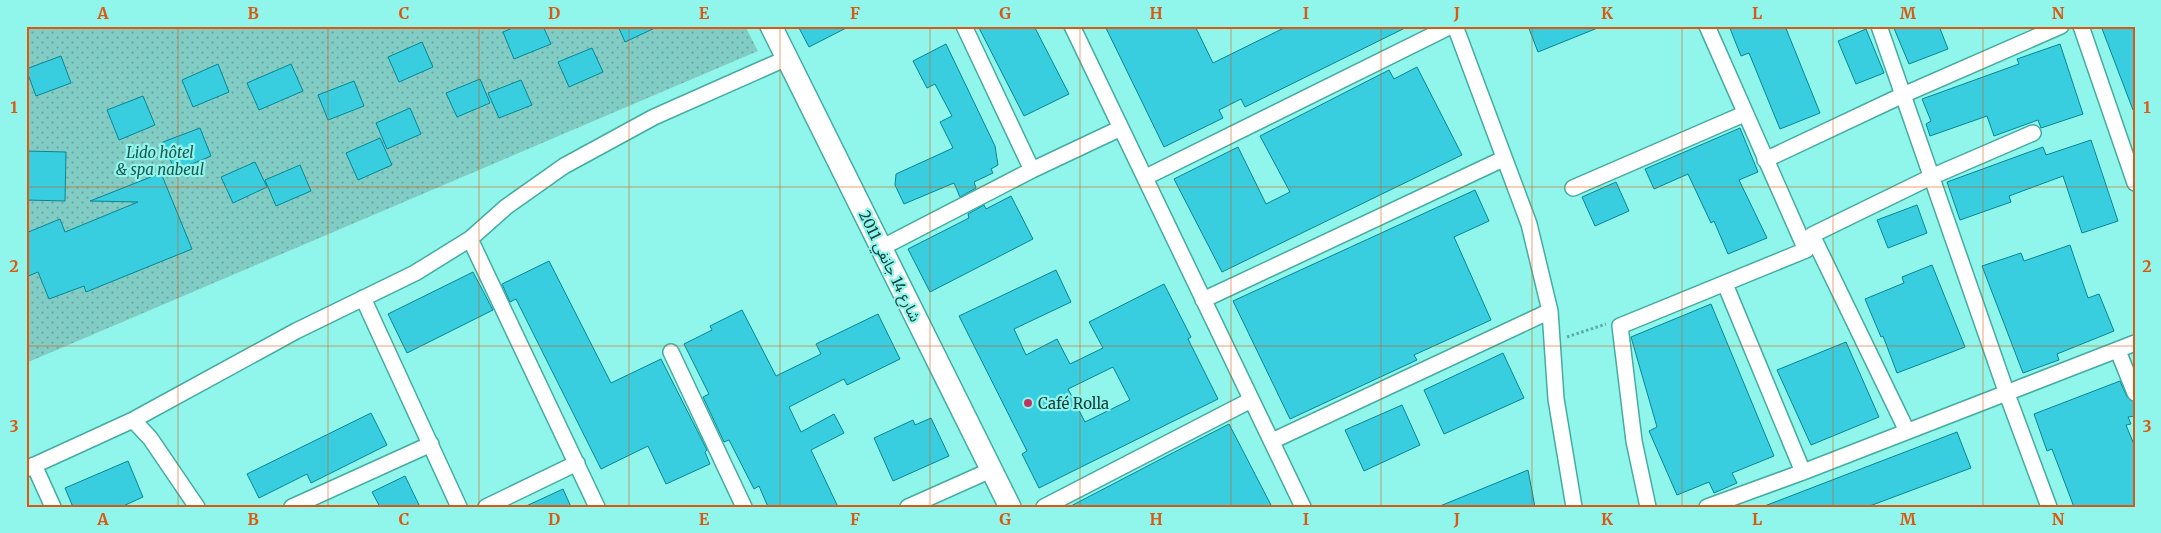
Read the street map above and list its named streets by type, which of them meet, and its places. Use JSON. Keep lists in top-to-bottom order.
{
  "streets": {
    "street": ["شارع 14 جانفي 2011"]
  },
  "parks": ["Lido hôtel & spa nabeul"],
  "places": ["Café Rolla"],
  "grid": {
    "columns": [
      "A",
      "B",
      "C",
      "D",
      "E",
      "F",
      "G",
      "H",
      "I",
      "J",
      "K",
      "L",
      "M",
      "N"
    ],
    "rows": ["1", "2", "3"]
  }
}
